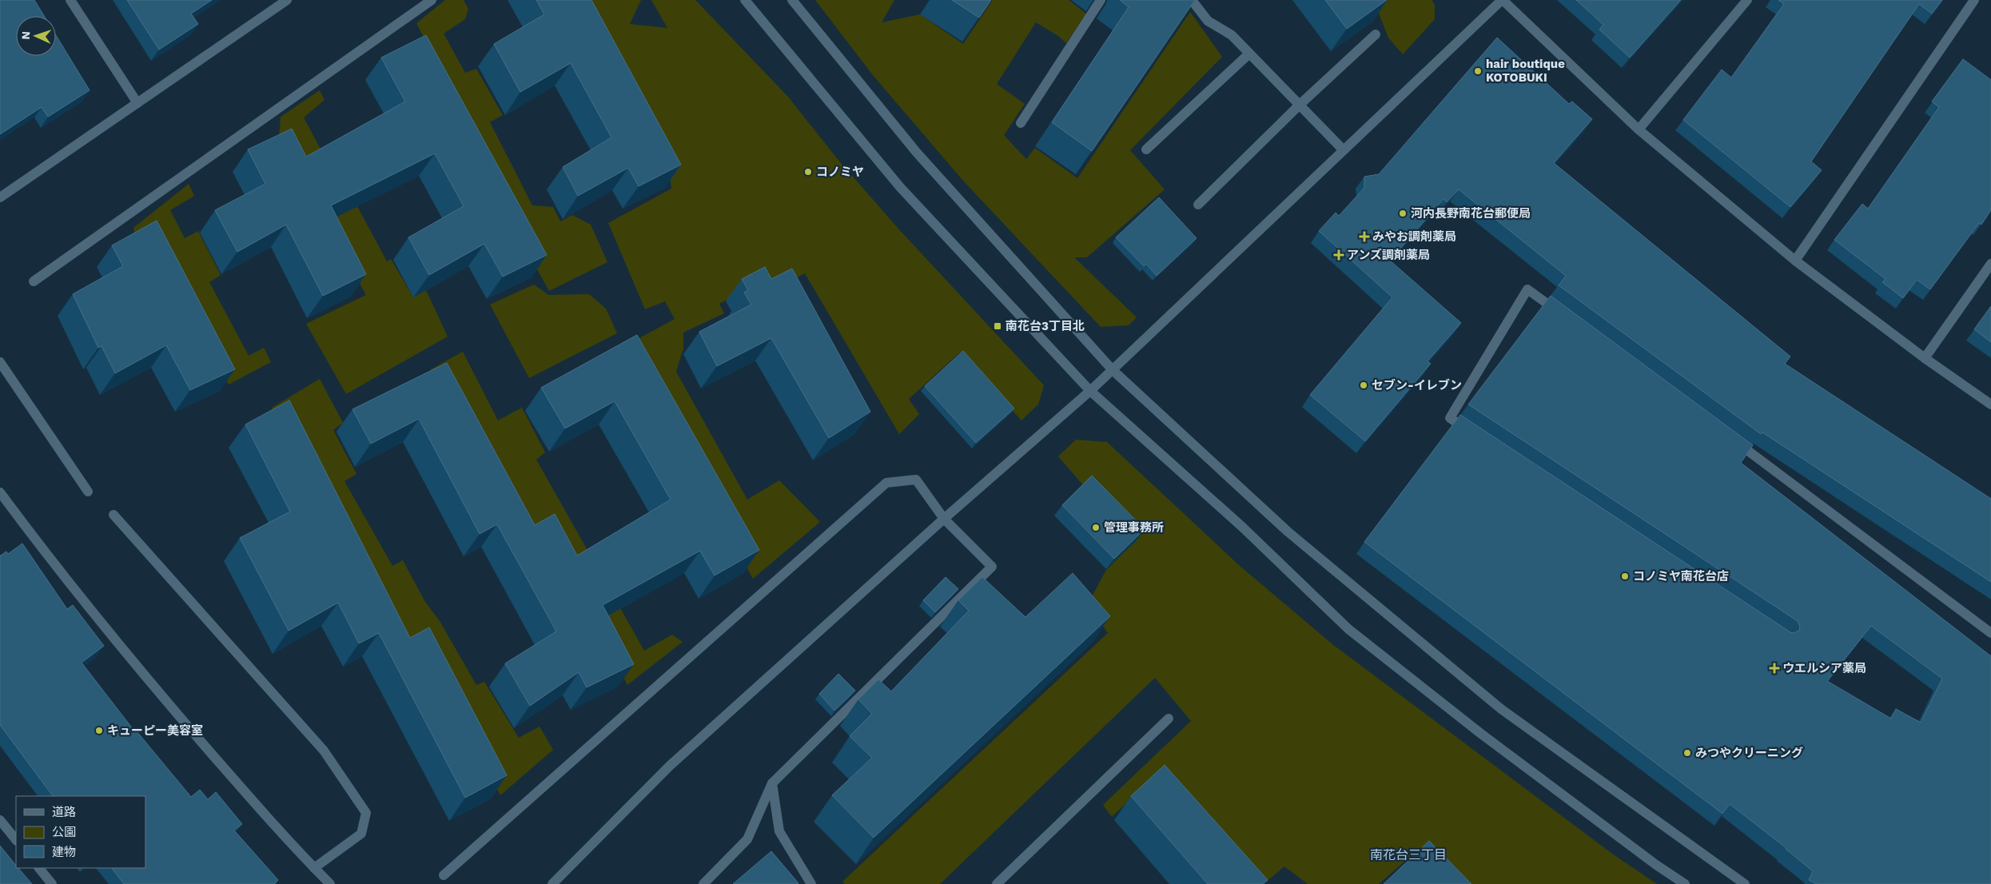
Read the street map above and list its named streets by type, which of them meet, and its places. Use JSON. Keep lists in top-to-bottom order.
{
  "districts": ["南花台三丁目"],
  "places": {
    "other": [
      "hair boutique KOTOBUKI",
      "コノミヤ",
      "河内長野南花台郵便局",
      "セブン-イレブン",
      "管理事務所",
      "コノミヤ南花台店",
      "キューピー美容室",
      "みつやクリーニング"
    ],
    "health": ["みやお調剤薬局", "アンズ調剤薬局", "ウエルシア薬局"],
    "transit": ["南花台3丁目北"]
  },
  "legend": ["道路", "公園", "建物"],
  "north": "left"
}
